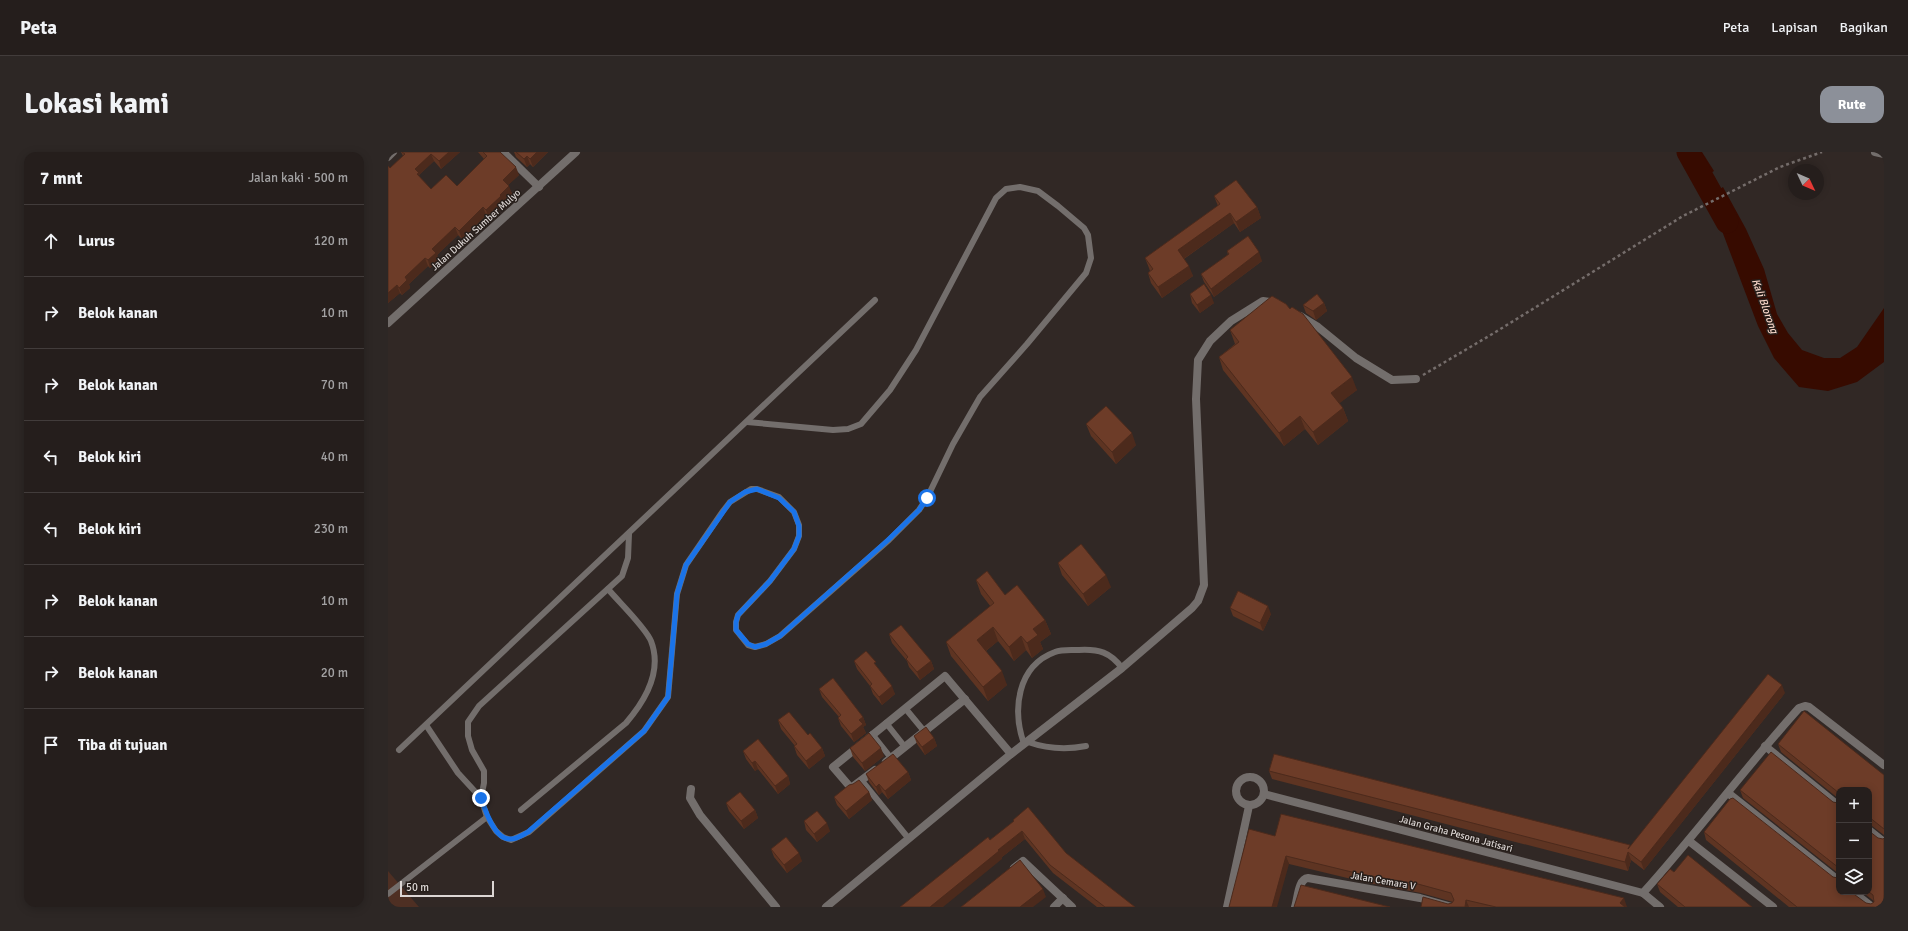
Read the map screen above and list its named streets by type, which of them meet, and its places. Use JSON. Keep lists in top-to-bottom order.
{
  "streets": {
    "street": ["Jalan Dukuh Sumber Mulyo", "Jalan Graha Pesona Jatisari", "Jalan Cemara V"]
  },
  "water": ["Kali Blorong"],
  "scale_bar": "50 m",
  "north": "bottom right",
  "page": {
    "header": "Peta",
    "nav": ["Peta", "Lapisan", "Bagikan"],
    "buttons": "Rute",
    "title": "Lokasi kami",
    "heading": ["7 mnt", "Jalan kaki · 500 m"],
    "list": [
      ["Lurus", "120 m"],
      ["Belok kanan", "10 m"],
      ["Belok kanan", "70 m"],
      ["Belok kiri", "40 m"],
      ["Belok kiri", "230 m"],
      ["Belok kanan", "10 m"],
      ["Belok kanan", "20 m"],
      "Tiba di tujuan"
    ],
    "map_buttons": ["+", "−"],
    "scale": "50 m"
  }
}
